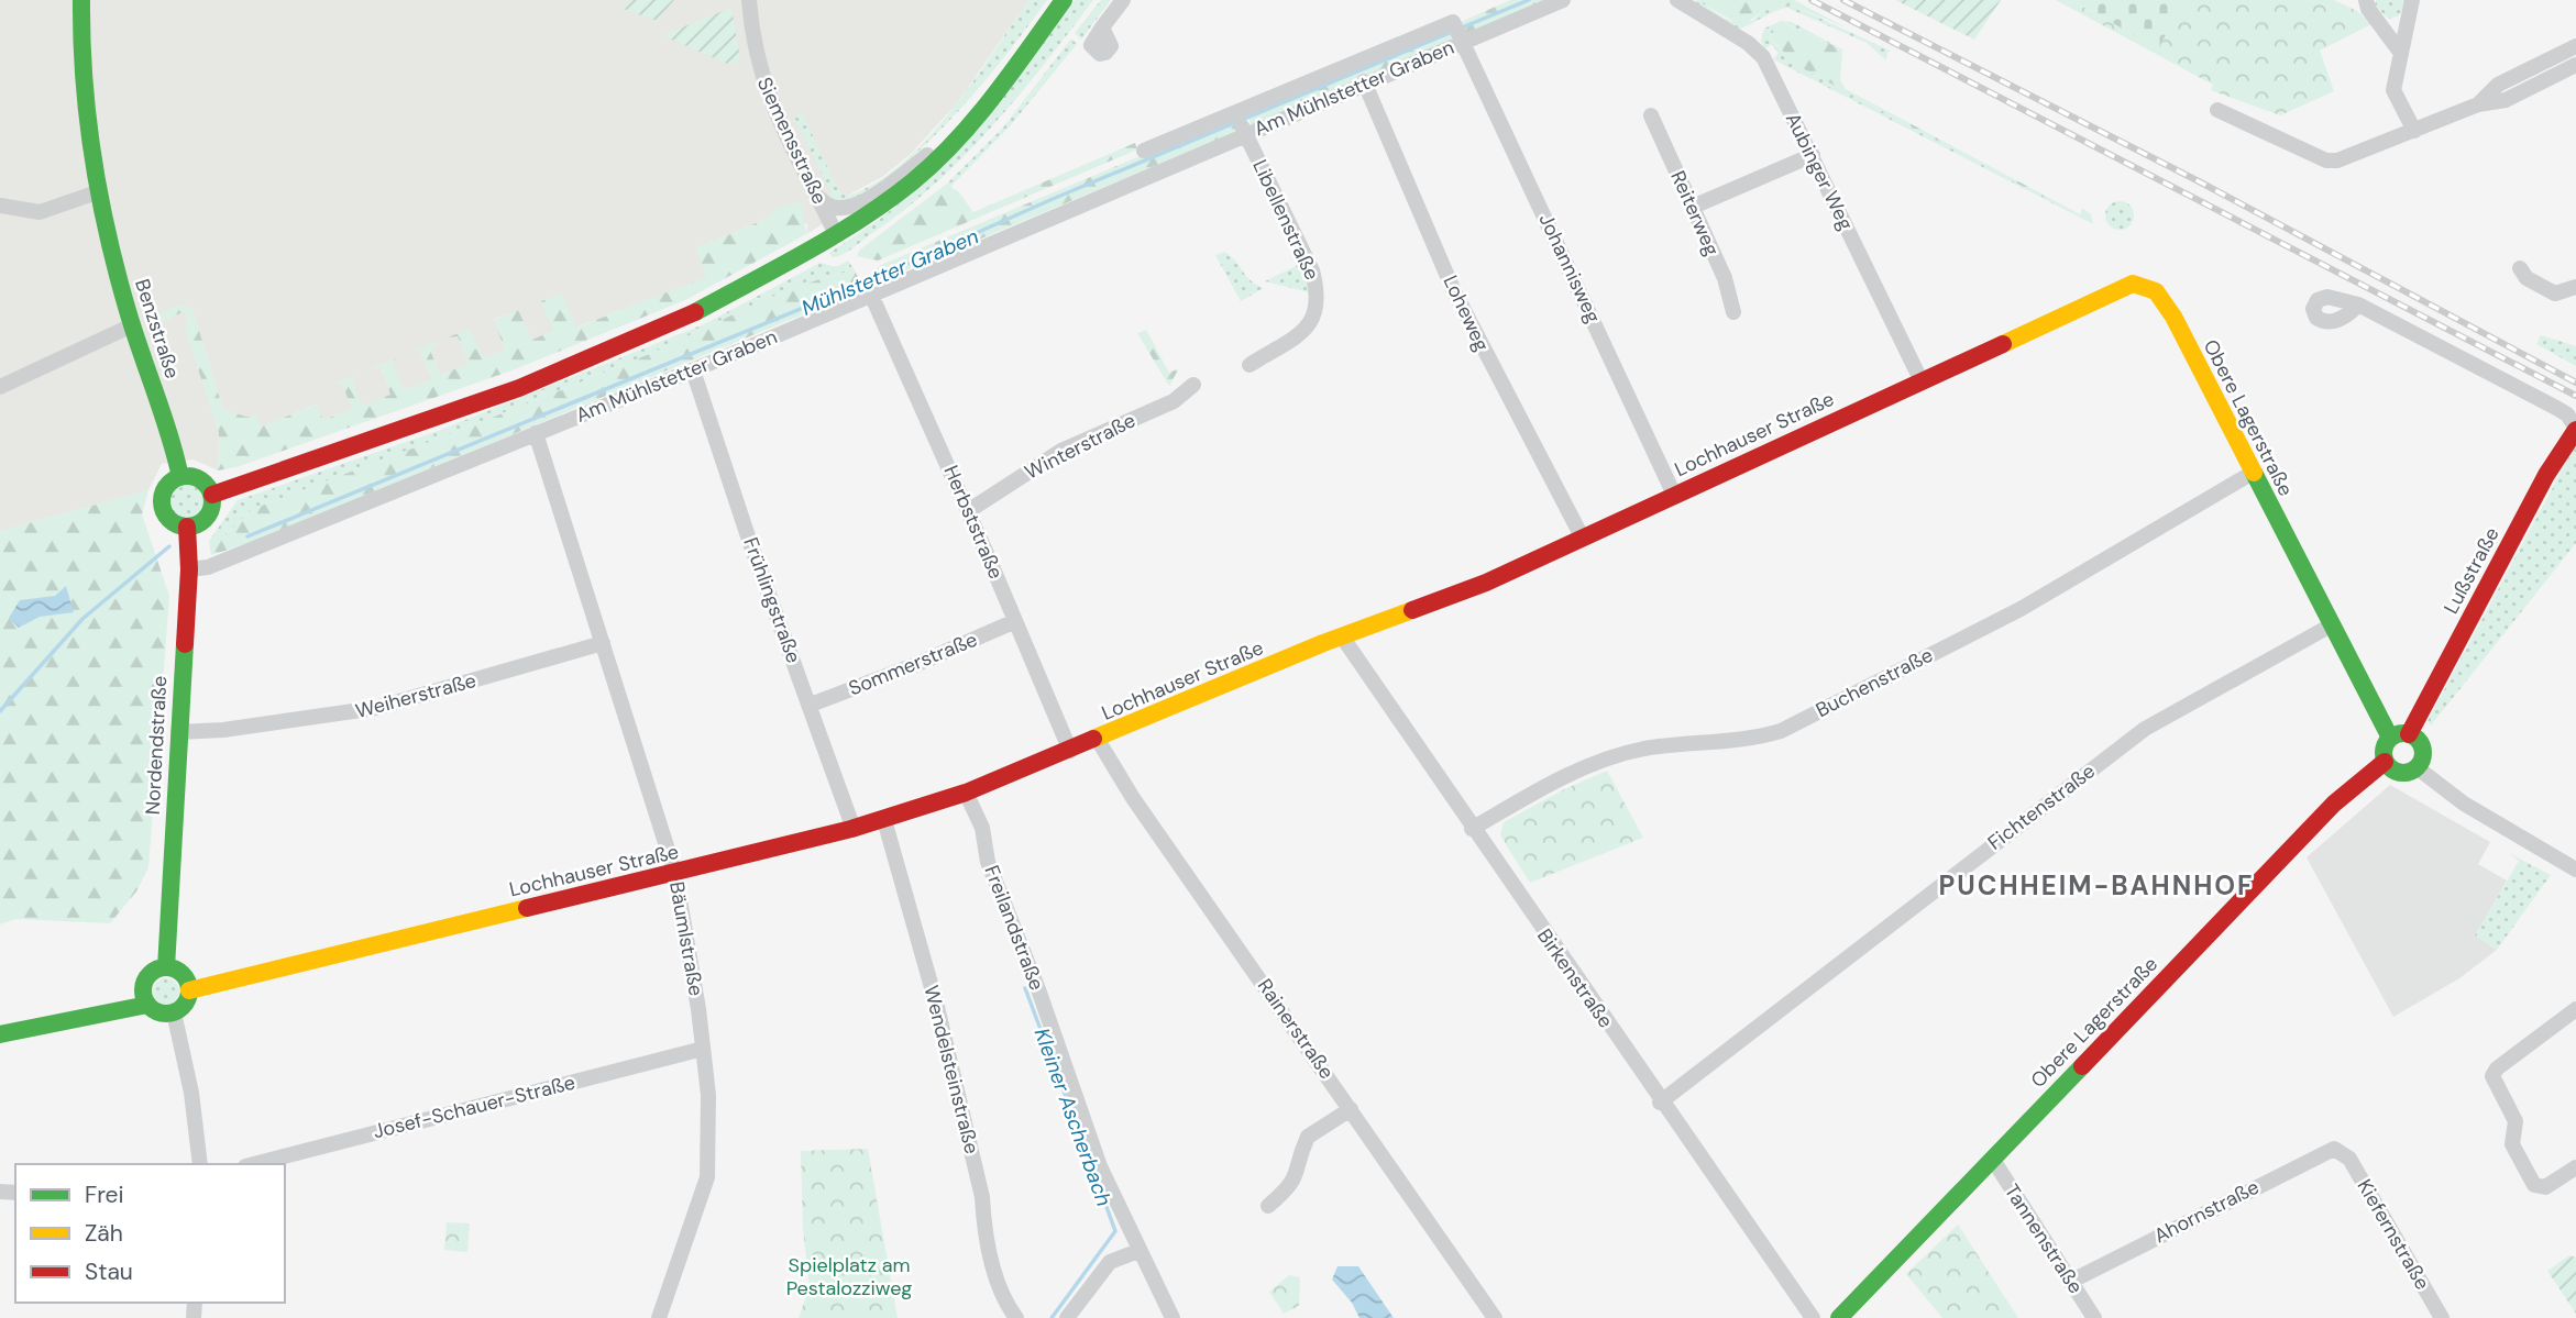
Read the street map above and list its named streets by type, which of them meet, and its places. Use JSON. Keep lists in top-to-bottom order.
{
  "streets": {
    "street": [
      "Am Mühlstetter Graben",
      "Siemensstraße",
      "Aubinger Weg",
      "Reiterweg",
      "Libellenstraße",
      "Johannisweg",
      "Loheweg",
      "Benzstraße",
      "Obere Lagerstraße",
      "Lochhauser Straße",
      "Winterstraße",
      "Herbststraße",
      "Lußstraße",
      "Frühlingstraße",
      "Sommerstraße",
      "Buchenstraße",
      "Weiherstraße",
      "Nordendstraße",
      "Fichtenstraße",
      "Freilandstraße",
      "Bäumlstraße",
      "Birkenstraße",
      "Rainerstraße",
      "Wendelsteinstraße",
      "Josef-Schauer-Straße",
      "Ahornstraße",
      "Kiefernstraße",
      "Tannenstraße"
    ]
  },
  "crossings": [
    ["Am Mühlstetter Graben", "Libellenstraße"],
    ["Am Mühlstetter Graben", "Johannisweg"],
    ["Am Mühlstetter Graben", "Loheweg"],
    ["Am Mühlstetter Graben", "Herbststraße"],
    ["Am Mühlstetter Graben", "Frühlingstraße"],
    ["Am Mühlstetter Graben", "Nordendstraße"],
    ["Am Mühlstetter Graben", "Bäumlstraße"],
    ["Aubinger Weg", "Lochhauser Straße"],
    ["Johannisweg", "Lochhauser Straße"],
    ["Loheweg", "Lochhauser Straße"],
    ["Benzstraße", "Nordendstraße"],
    ["Obere Lagerstraße", "Lochhauser Straße"],
    ["Obere Lagerstraße", "Lußstraße"],
    ["Obere Lagerstraße", "Buchenstraße"],
    ["Obere Lagerstraße", "Fichtenstraße"],
    ["Obere Lagerstraße", "Tannenstraße"],
    ["Lochhauser Straße", "Herbststraße"],
    ["Lochhauser Straße", "Frühlingstraße"],
    ["Lochhauser Straße", "Nordendstraße"],
    ["Lochhauser Straße", "Freilandstraße"],
    ["Lochhauser Straße", "Bäumlstraße"],
    ["Lochhauser Straße", "Birkenstraße"],
    ["Lochhauser Straße", "Rainerstraße"],
    ["Lochhauser Straße", "Wendelsteinstraße"],
    ["Winterstraße", "Herbststraße"],
    ["Herbststraße", "Sommerstraße"],
    ["Frühlingstraße", "Sommerstraße"],
    ["Buchenstraße", "Birkenstraße"],
    ["Weiherstraße", "Nordendstraße"],
    ["Weiherstraße", "Bäumlstraße"],
    ["Fichtenstraße", "Birkenstraße"],
    ["Bäumlstraße", "Josef-Schauer-Straße"],
    ["Ahornstraße", "Kiefernstraße"],
    ["Ahornstraße", "Tannenstraße"]
  ],
  "districts": ["PUCHHEIM-BAHNHOF"],
  "water": ["Mühlstetter Graben", "Kleiner Ascherbach"],
  "parks": ["Spielplatz am Pestalozziweg"],
  "legend": ["Frei", "Zäh", "Stau"]
}
